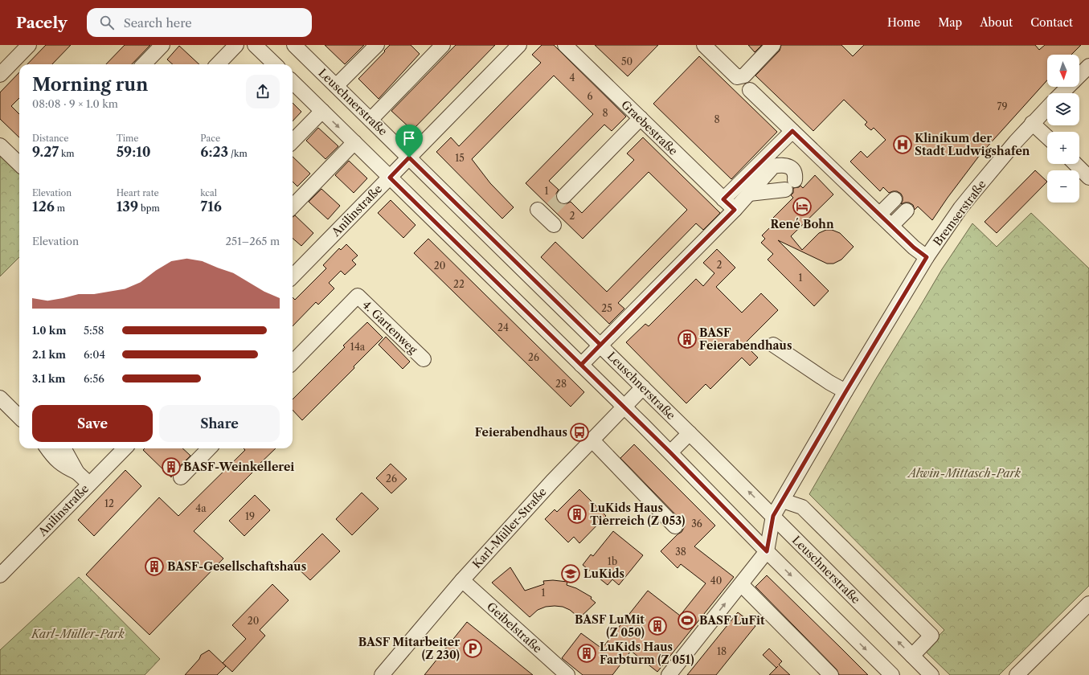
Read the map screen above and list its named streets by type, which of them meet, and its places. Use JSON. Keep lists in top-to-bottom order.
{
  "streets": {
    "street": [
      "Leuschnerstraße",
      "Graebestraße",
      "Anilinstraße",
      "Bremserstraße",
      "4. Gartenweg",
      "Karl-Müller-Straße",
      "Geibelstraße"
    ]
  },
  "crossings": [
    ["Leuschnerstraße", "Anilinstraße"],
    ["Leuschnerstraße", "Bremserstraße"],
    ["Leuschnerstraße", "Karl-Müller-Straße"],
    ["Karl-Müller-Straße", "Geibelstraße"]
  ],
  "parks": ["Alwin-Mittasch-Park", "Karl-Müller-Park"],
  "places": {
    "hospital": ["Klinikum der Stadt Ludwigshafen"],
    "hotel": ["René Bohn"],
    "building": [
      "BASF Feierabendhaus",
      "BASF-Weinkellerei",
      "LuKids Haus Tierreich (Z 053)",
      "BASF-Gesellschaftshaus",
      "BASF LuMit (Z 050)",
      "LuKids Haus Farbturm (Z 051)"
    ],
    "bus stop": ["Feierabendhaus"],
    "school or university": ["LuKids"],
    "sports": ["BASF LuFit"],
    "parking": ["BASF Mitarbeiter (Z 230)"]
  },
  "house_numbers": [
    "50",
    "4",
    "6",
    "79",
    "8",
    "8",
    "15",
    "1",
    "2",
    "2",
    "20",
    "1",
    "22",
    "25",
    "24",
    "14a",
    "26",
    "28",
    "26",
    "12",
    "4a",
    "19",
    "36",
    "38",
    "1b",
    "40",
    "1",
    "20",
    "18"
  ],
  "north": "bottom",
  "page": {
    "header": "Pacely",
    "search": "Search here",
    "nav": [
      "Home",
      "Map",
      "About",
      "Contact"
    ],
    "map_buttons": ["+", "−"],
    "heading": ["Morning run", "08:08 · 9 × 1.0 km"],
    "stats": [
      ["Distance", "9.27 km"],
      ["Time", "59:10"],
      ["Pace", "6:23 /km"],
      ["Elevation", "126 m"],
      ["Heart rate", "139 bpm"],
      ["kcal", "716"]
    ],
    "chart": ["Elevation", "251–265 m"],
    "list": [
      {
        "name": "1.0 km",
        "note": "5:58"
      },
      {
        "name": "2.1 km",
        "note": "6:04"
      },
      {
        "name": "3.1 km",
        "note": "6:56"
      }
    ],
    "buttons": ["Save", "Share"]
  }
}
